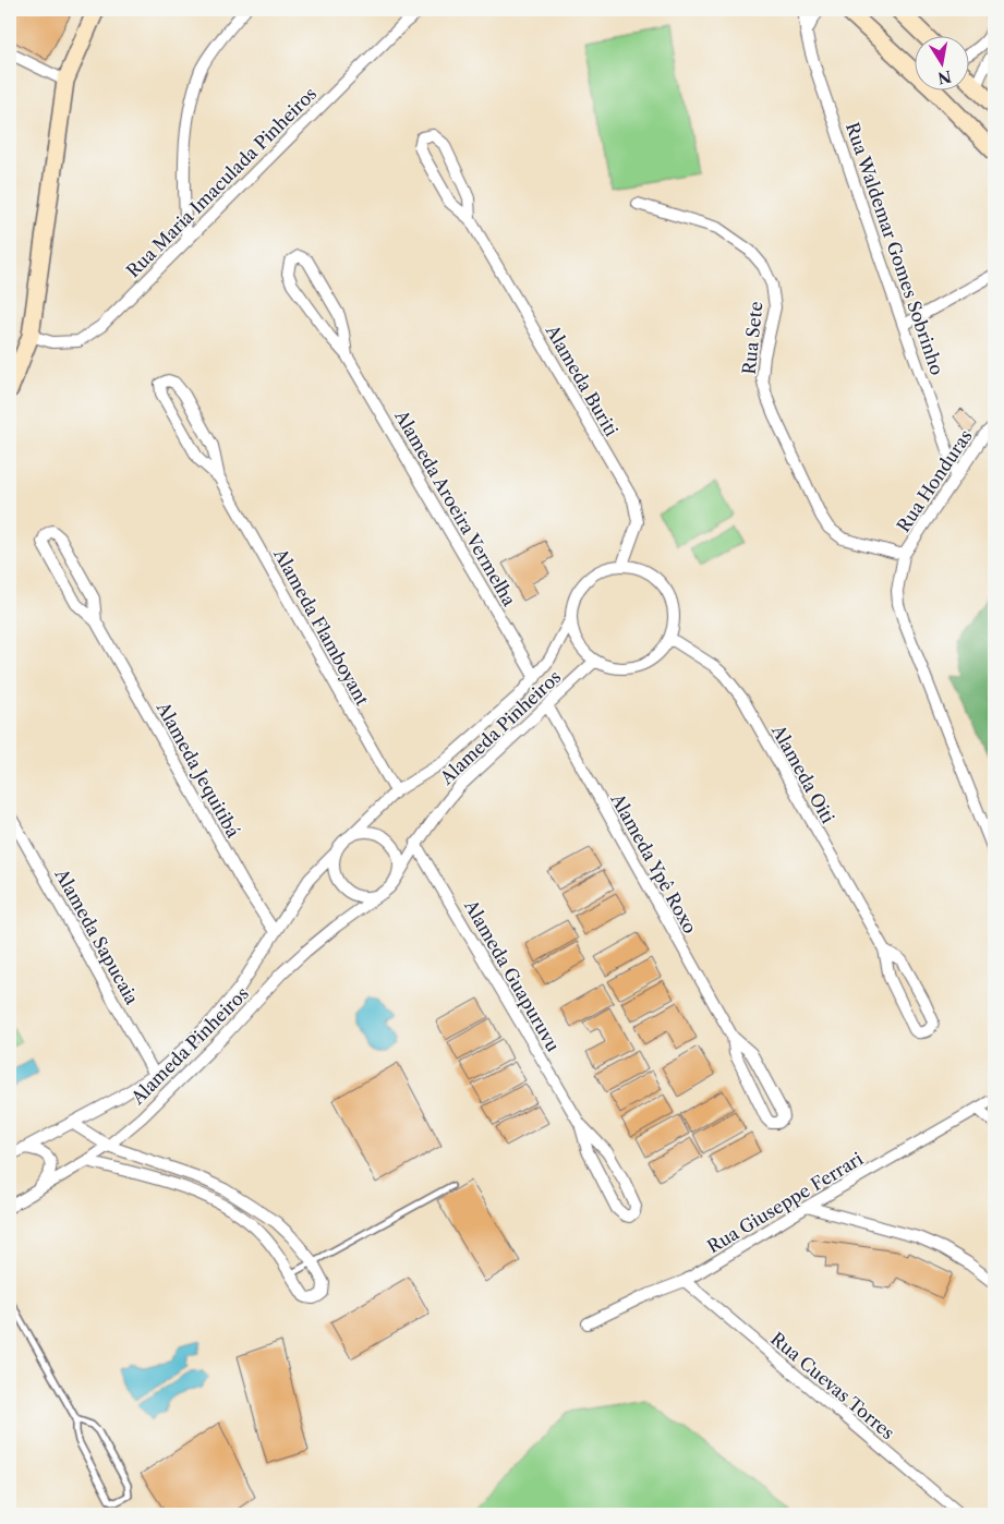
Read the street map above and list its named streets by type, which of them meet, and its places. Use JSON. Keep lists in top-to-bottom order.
{
  "streets": {
    "street": [
      "Rua Maria Imaculada Pinheiros",
      "Rua Waldemar Gomes Sobrinho",
      "Rua Sete",
      "Alameda Buriti",
      "Rua Honduras",
      "Alameda Aroeira Vermelha",
      "Alameda Flamboyant",
      "Alameda Pinheiros",
      "Alameda Jequitibá",
      "Alameda Oiti",
      "Alameda Ypê Roxo",
      "Alameda Sapucaia",
      "Alameda Guapuruvu",
      "Rua Giuseppe Ferrari",
      "Rua Cuevas Torres"
    ]
  },
  "crossings": [
    ["Rua Waldemar Gomes Sobrinho", "Rua Honduras"],
    ["Rua Sete", "Rua Honduras"],
    ["Alameda Buriti", "Alameda Pinheiros"],
    ["Alameda Buriti", "Alameda Oiti"],
    ["Alameda Aroeira Vermelha", "Alameda Pinheiros"],
    ["Alameda Flamboyant", "Alameda Pinheiros"],
    ["Alameda Pinheiros", "Alameda Jequitibá"],
    ["Alameda Pinheiros", "Alameda Oiti"],
    ["Alameda Pinheiros", "Alameda Ypê Roxo"],
    ["Alameda Pinheiros", "Alameda Sapucaia"],
    ["Alameda Pinheiros", "Alameda Guapuruvu"],
    ["Rua Giuseppe Ferrari", "Rua Cuevas Torres"]
  ],
  "north": "bottom"
}
